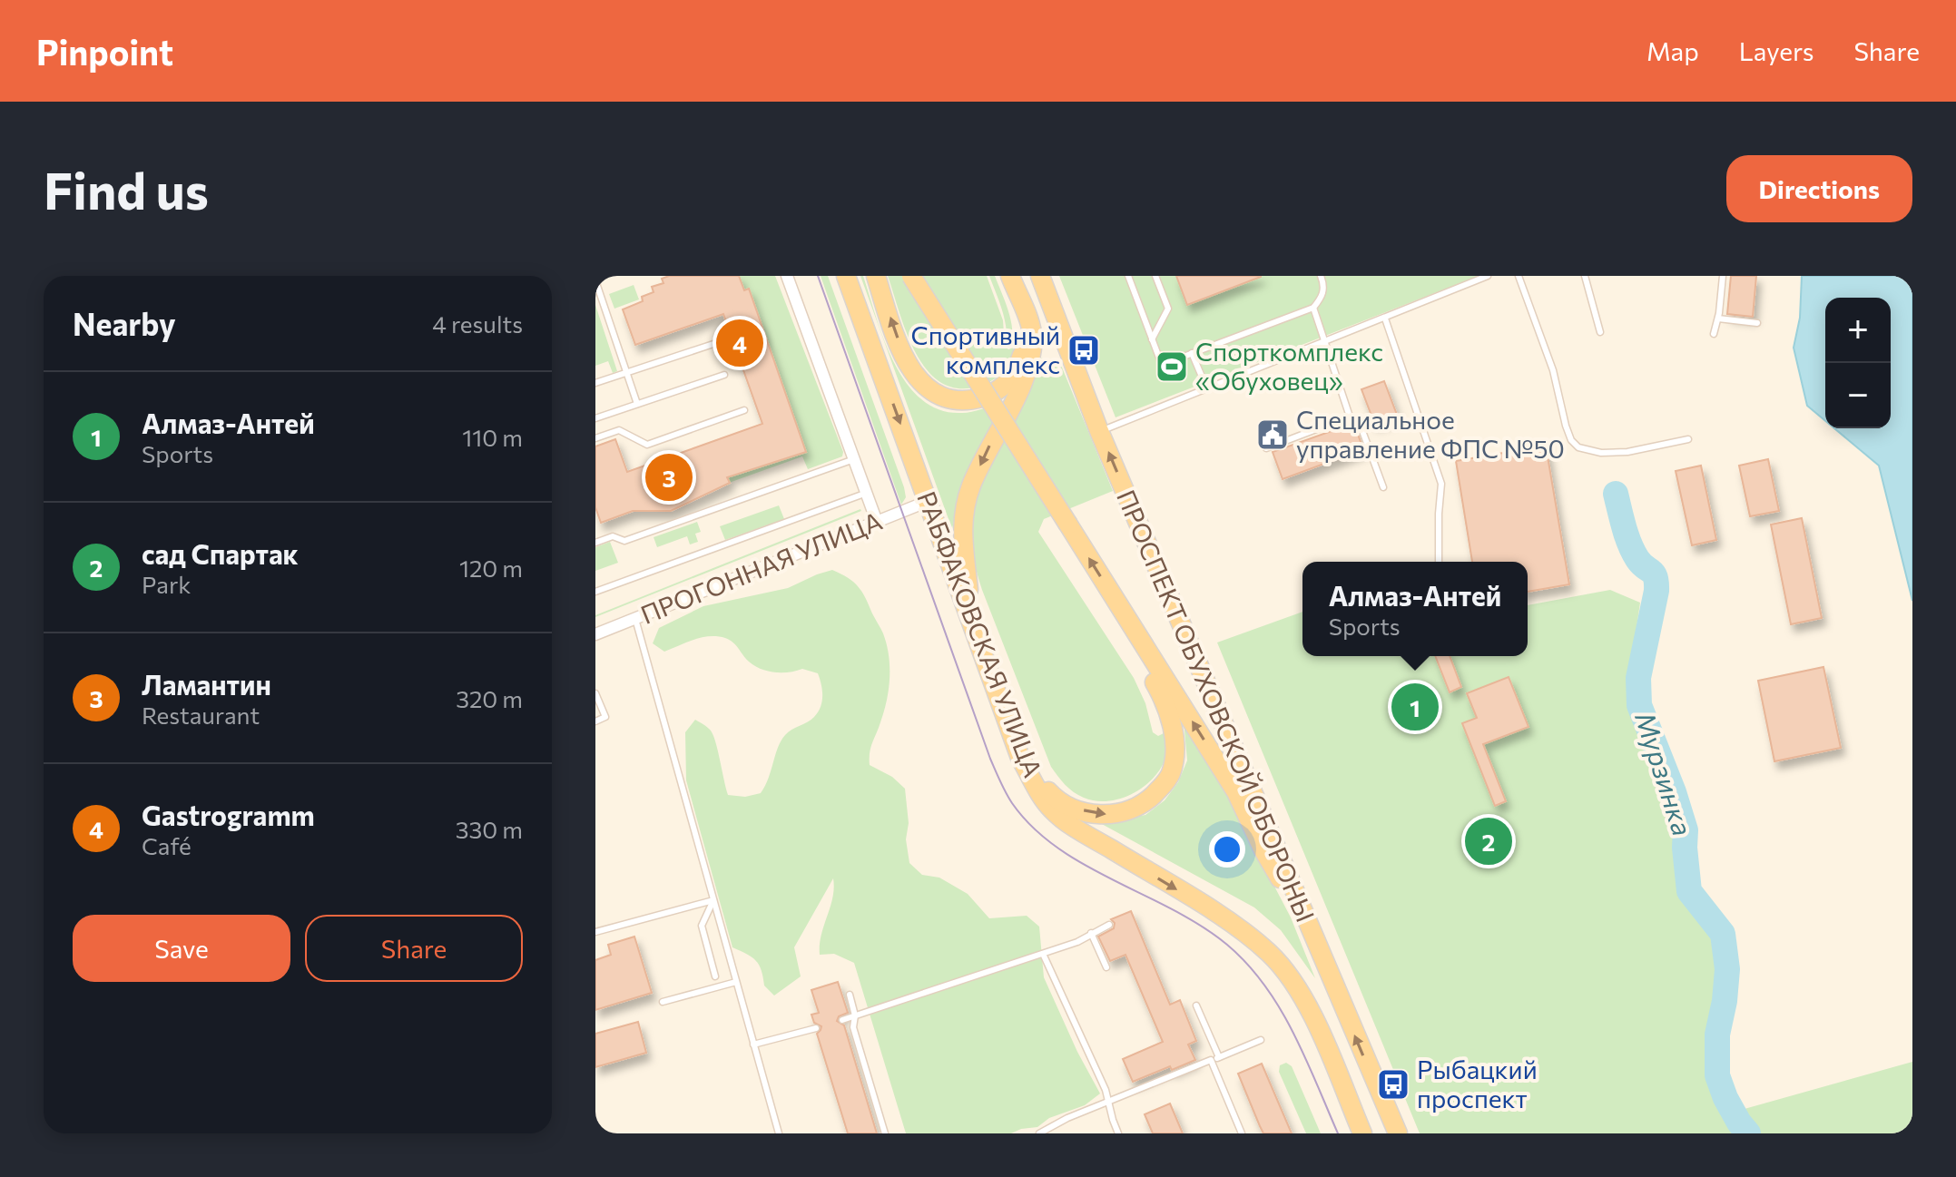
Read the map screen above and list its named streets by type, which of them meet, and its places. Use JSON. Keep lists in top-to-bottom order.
{
  "streets": {
    "main road": ["РАБФАКОВСКАЯ УЛИЦА", "ПРОСПЕКТ ОБУХОВСКОЙ ОБОРОНЫ"],
    "street": ["ПРОГОННАЯ УЛИЦА"]
  },
  "crossings": [
    ["ПРОГОННАЯ УЛИЦА", "РАБФАКОВСКАЯ УЛИЦА"]
  ],
  "water": ["Мурзинка"],
  "places": {
    "bus stop": ["Спортивный комплекс", "Рыбацкий проспект"],
    "sports": ["Спорткомплекс «Обуховец»"],
    "public building": ["Специальное управление ФПС №50"]
  },
  "page": {
    "header": "Pinpoint",
    "nav": ["Map", "Layers", "Share"],
    "buttons": [
      "Directions",
      ["Save", "Share"]
    ],
    "title": "Find us",
    "heading": ["Nearby", "4 results"],
    "map_buttons": ["+", "−"],
    "pins": [
      "4",
      "3",
      "1",
      "2"
    ],
    "list": [
      {
        "mark": "1",
        "name": "Алмаз-Антей",
        "note": "Sports",
        "value": "110 m"
      },
      {
        "mark": "2",
        "name": "сад Спартак",
        "note": "Park",
        "value": "120 m"
      },
      {
        "mark": "3",
        "name": "Ламантин",
        "note": "Restaurant",
        "value": "320 m"
      },
      {
        "mark": "4",
        "name": "Gastrogramm",
        "note": "Café",
        "value": "330 m"
      }
    ],
    "popup": ["Алмаз-Антей", "Sports"]
  }
}
